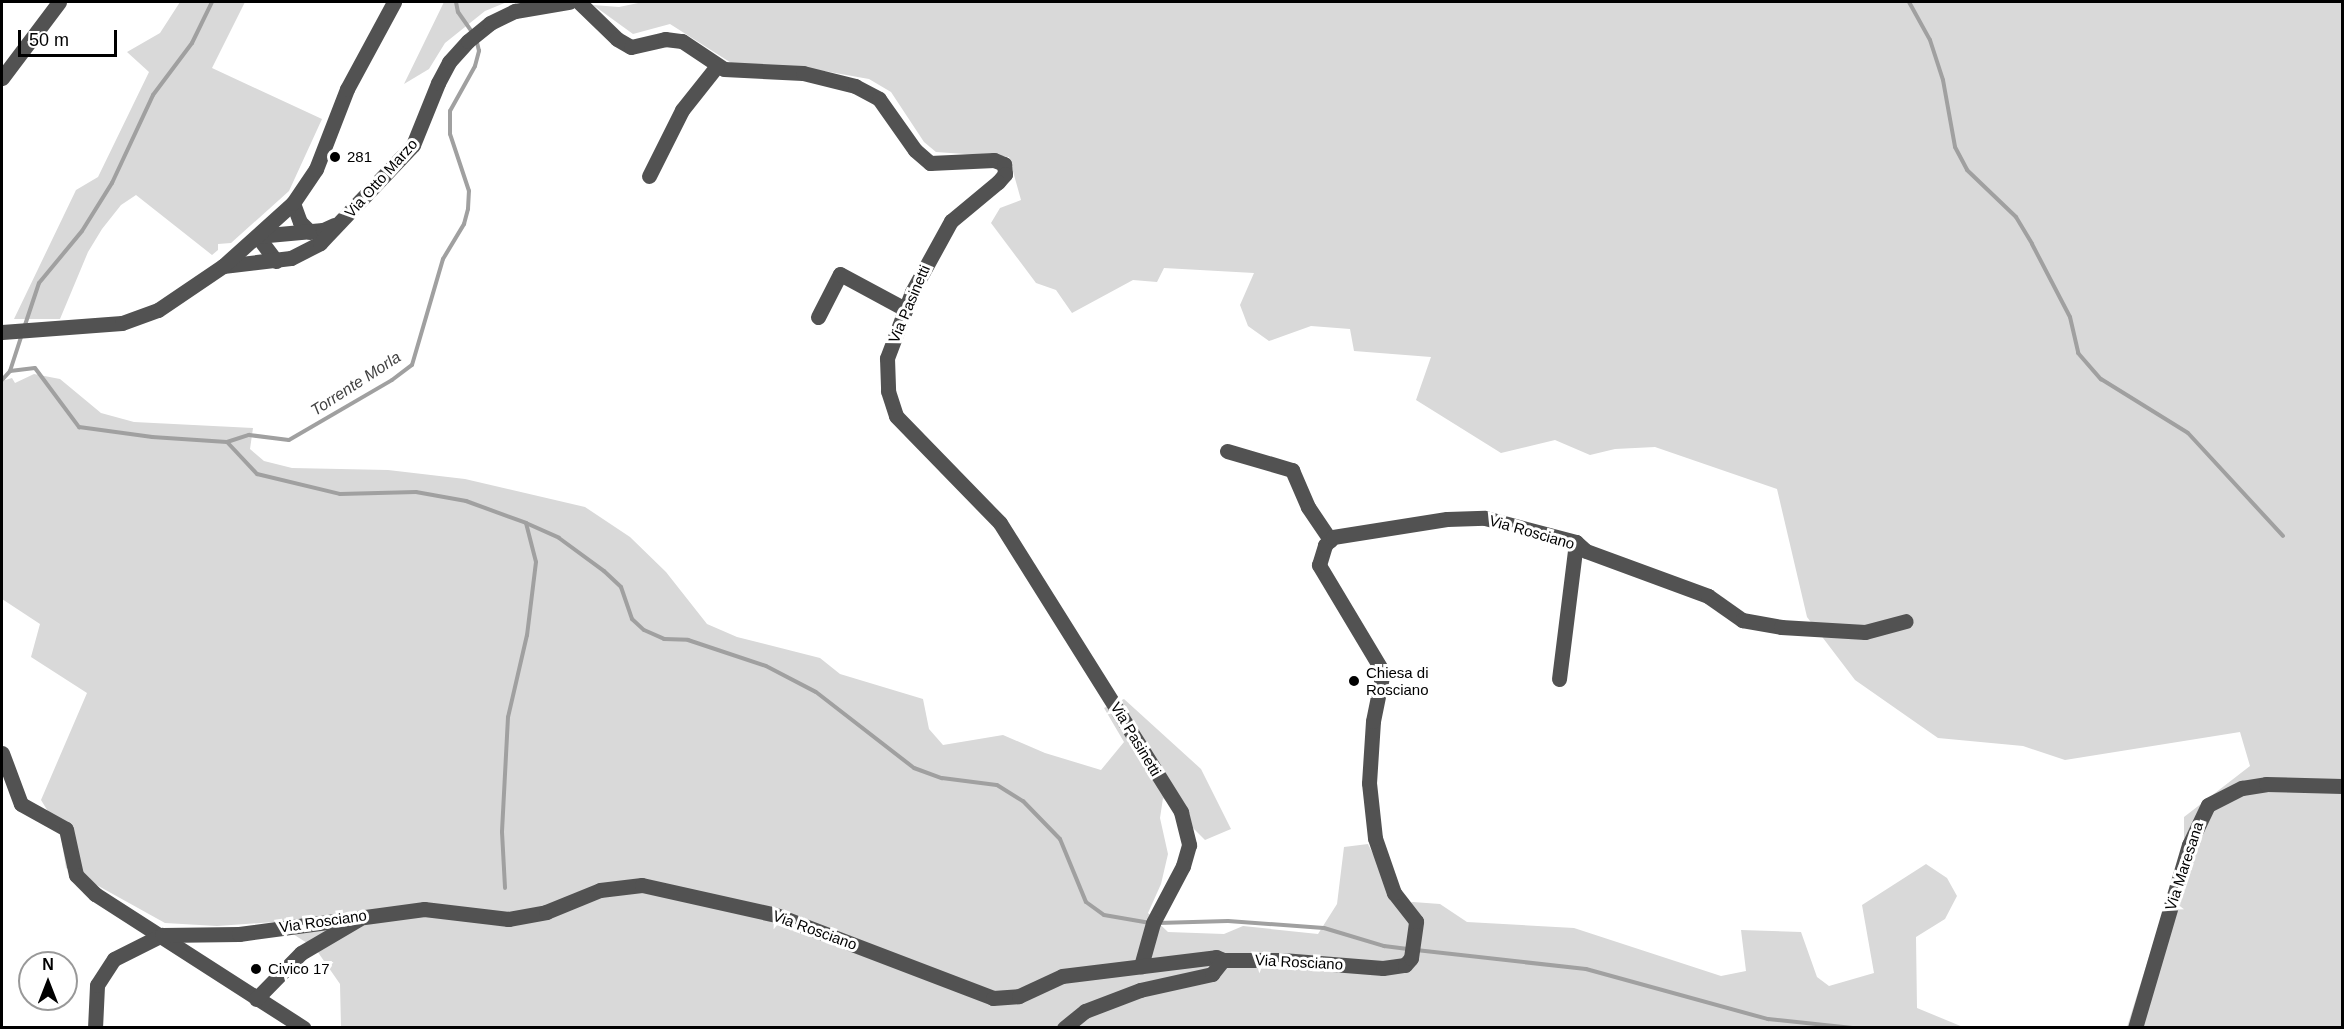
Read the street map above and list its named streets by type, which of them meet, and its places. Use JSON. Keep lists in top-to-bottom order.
{
  "streets": {
    "street": [
      "Via Otto Marzo",
      "Via Pasinetti",
      "Via Rosciano",
      "Via Maresana"
    ]
  },
  "crossings": [
    ["Via Pasinetti", "Via Rosciano"]
  ],
  "water": ["Torrente Morla"],
  "places": ["281", "Chiesa di Rosciano", "Civico 17"],
  "scale_bar": "50 m",
  "north": "top"
}
